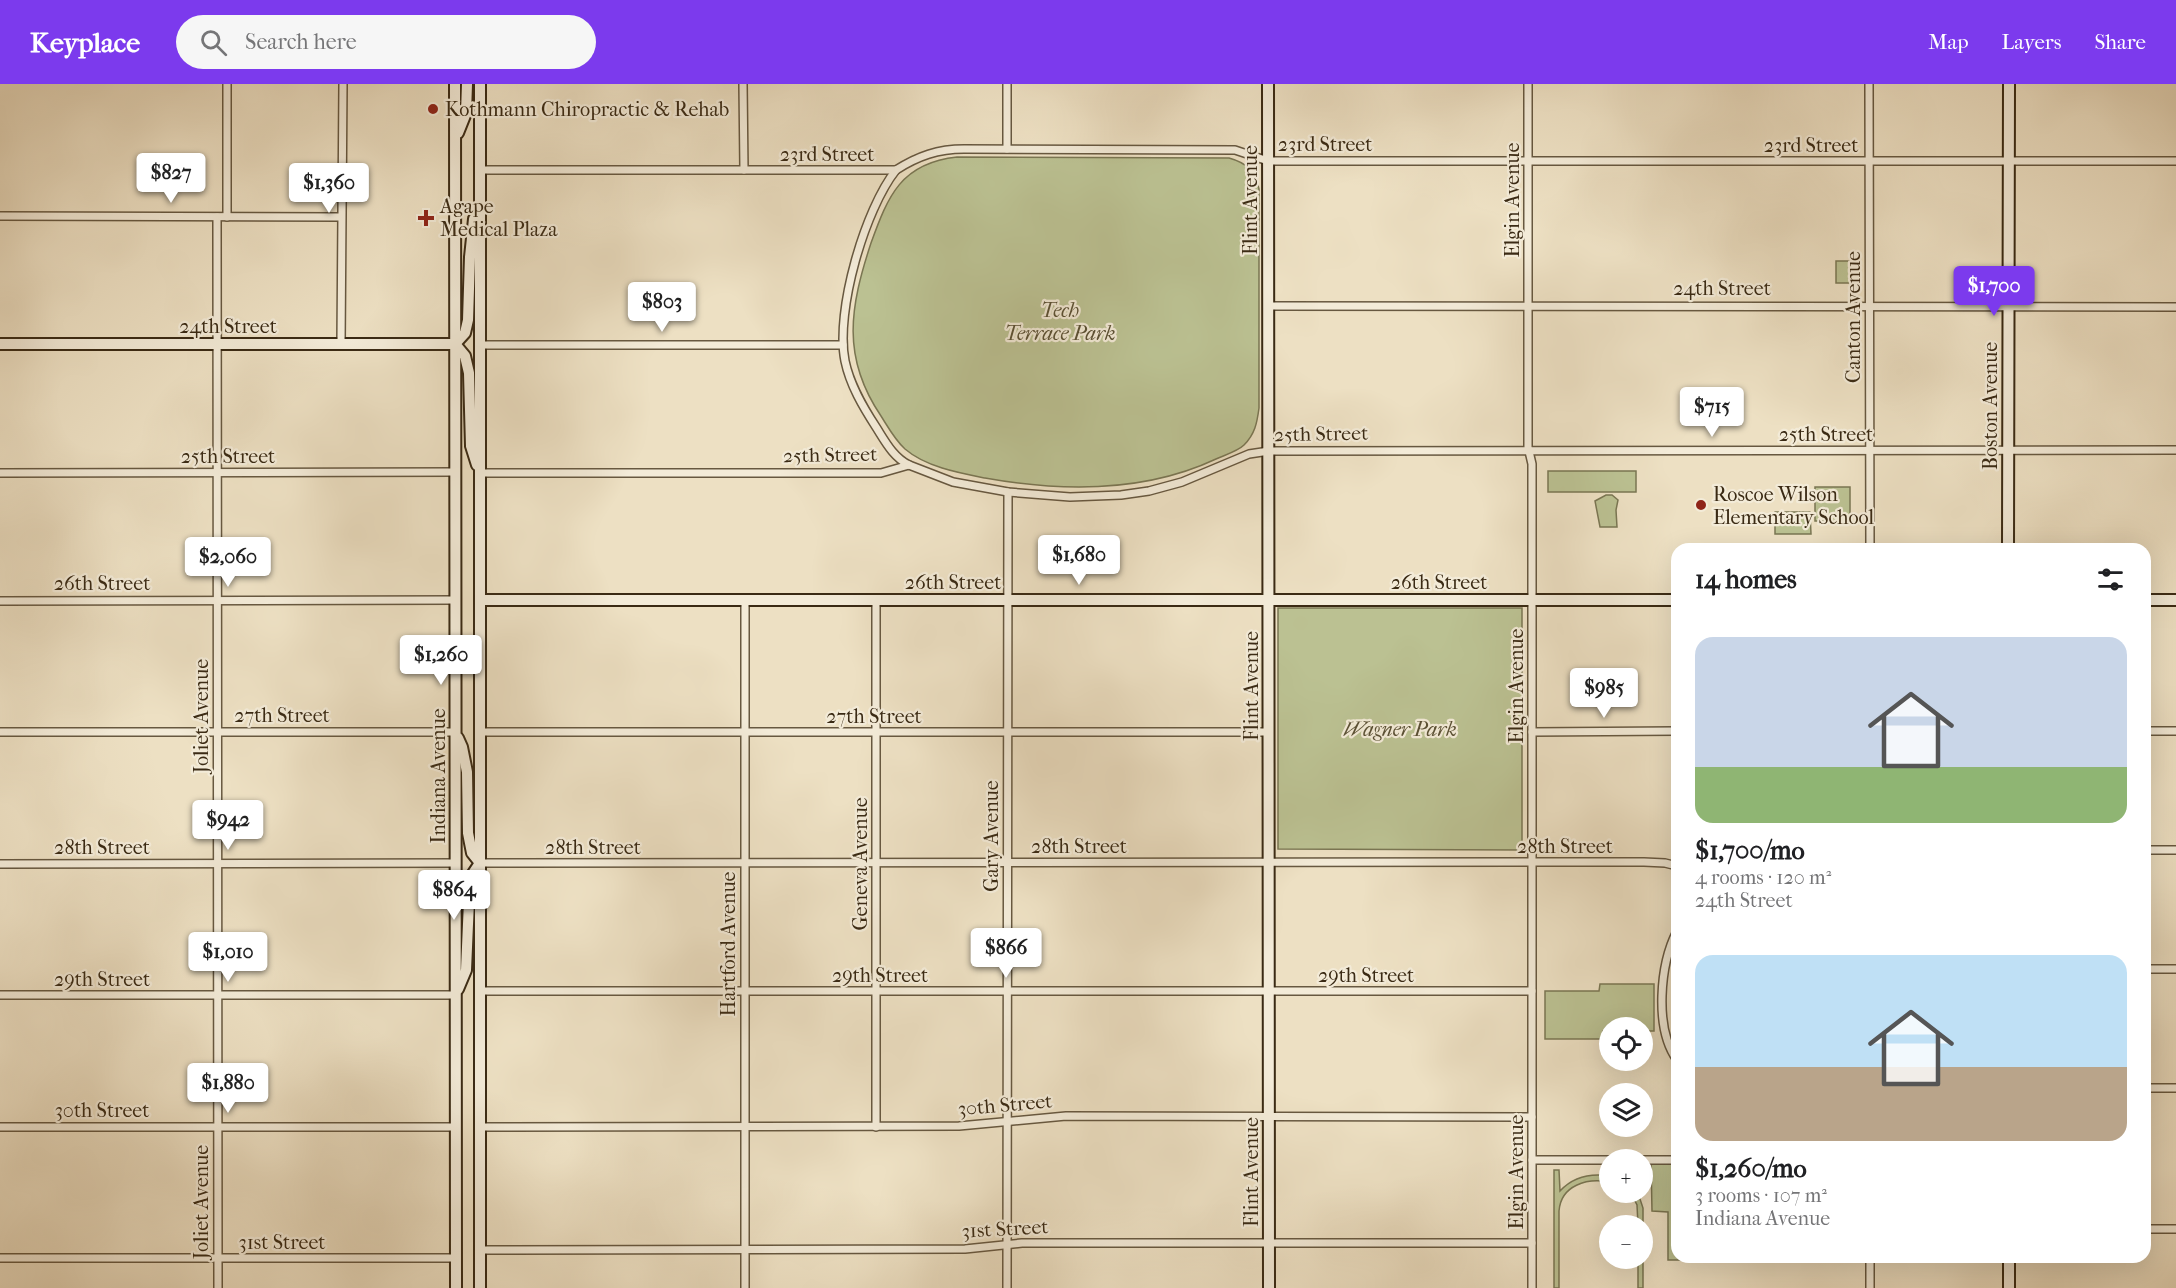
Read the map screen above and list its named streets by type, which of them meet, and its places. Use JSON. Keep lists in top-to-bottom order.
{
  "streets": {
    "street": [
      "23rd Street",
      "Flint Avenue",
      "Elgin Avenue",
      "24th Street",
      "Canton Avenue",
      "Boston Avenue",
      "25th Street",
      "26th Street",
      "27th Street",
      "Joliet Avenue",
      "Indiana Avenue",
      "Gary Avenue",
      "28th Street",
      "Geneva Avenue",
      "Hartford Avenue",
      "29th Street",
      "30th Street",
      "31st Street"
    ]
  },
  "crossings": [
    ["23rd Street", "Flint Avenue"],
    ["23rd Street", "Elgin Avenue"],
    ["23rd Street", "Canton Avenue"],
    ["23rd Street", "Boston Avenue"],
    ["Flint Avenue", "24th Street"],
    ["Flint Avenue", "25th Street"],
    ["Flint Avenue", "26th Street"],
    ["Flint Avenue", "27th Street"],
    ["Flint Avenue", "28th Street"],
    ["Flint Avenue", "29th Street"],
    ["Flint Avenue", "30th Street"],
    ["Flint Avenue", "31st Street"],
    ["Elgin Avenue", "24th Street"],
    ["Elgin Avenue", "25th Street"],
    ["Elgin Avenue", "26th Street"],
    ["Elgin Avenue", "28th Street"],
    ["Elgin Avenue", "29th Street"],
    ["Elgin Avenue", "30th Street"],
    ["Elgin Avenue", "31st Street"],
    ["24th Street", "Canton Avenue"],
    ["24th Street", "Boston Avenue"],
    ["24th Street", "Joliet Avenue"],
    ["24th Street", "Indiana Avenue"],
    ["Canton Avenue", "25th Street"],
    ["Boston Avenue", "25th Street"],
    ["25th Street", "Joliet Avenue"],
    ["25th Street", "Indiana Avenue"],
    ["25th Street", "Gary Avenue"],
    ["26th Street", "Joliet Avenue"],
    ["26th Street", "Indiana Avenue"],
    ["26th Street", "Gary Avenue"],
    ["26th Street", "Geneva Avenue"],
    ["26th Street", "Hartford Avenue"],
    ["27th Street", "Joliet Avenue"],
    ["27th Street", "Indiana Avenue"],
    ["27th Street", "Gary Avenue"],
    ["27th Street", "Geneva Avenue"],
    ["27th Street", "Hartford Avenue"],
    ["Joliet Avenue", "28th Street"],
    ["Joliet Avenue", "29th Street"],
    ["Joliet Avenue", "30th Street"],
    ["Joliet Avenue", "31st Street"],
    ["Indiana Avenue", "28th Street"],
    ["Indiana Avenue", "29th Street"],
    ["Indiana Avenue", "30th Street"],
    ["Indiana Avenue", "31st Street"],
    ["Gary Avenue", "28th Street"],
    ["Gary Avenue", "29th Street"],
    ["Gary Avenue", "30th Street"],
    ["Gary Avenue", "31st Street"],
    ["28th Street", "Geneva Avenue"],
    ["28th Street", "Hartford Avenue"],
    ["Geneva Avenue", "29th Street"],
    ["Geneva Avenue", "30th Street"],
    ["Hartford Avenue", "29th Street"],
    ["Hartford Avenue", "30th Street"],
    ["Hartford Avenue", "31st Street"]
  ],
  "parks": ["Tech Terrace Park", "Wagner Park"],
  "places": {
    "other": ["Kothmann Chiropractic & Rehab", "Roscoe Wilson Elementary School"],
    "health": ["Agape Medical Plaza"]
  },
  "page": {
    "header": "Keyplace",
    "search": "Search here",
    "nav": ["Map", "Layers", "Share"],
    "price": [
      "$827",
      "$1,360",
      "$1,700",
      "$803",
      "$715",
      "$1,680",
      "$2,060",
      "$1,260",
      "$985",
      "$942",
      "$864",
      "$866",
      "$1,010",
      "$1,880"
    ],
    "heading": "14 homes",
    "list": [
      {
        "name": "$1,700/mo",
        "note": "4 rooms · 120 m² · 24th Street"
      },
      {
        "name": "$1,260/mo",
        "note": "3 rooms · 107 m² · Indiana Avenue"
      }
    ],
    "map_buttons": ["+", "−"]
  }
}
